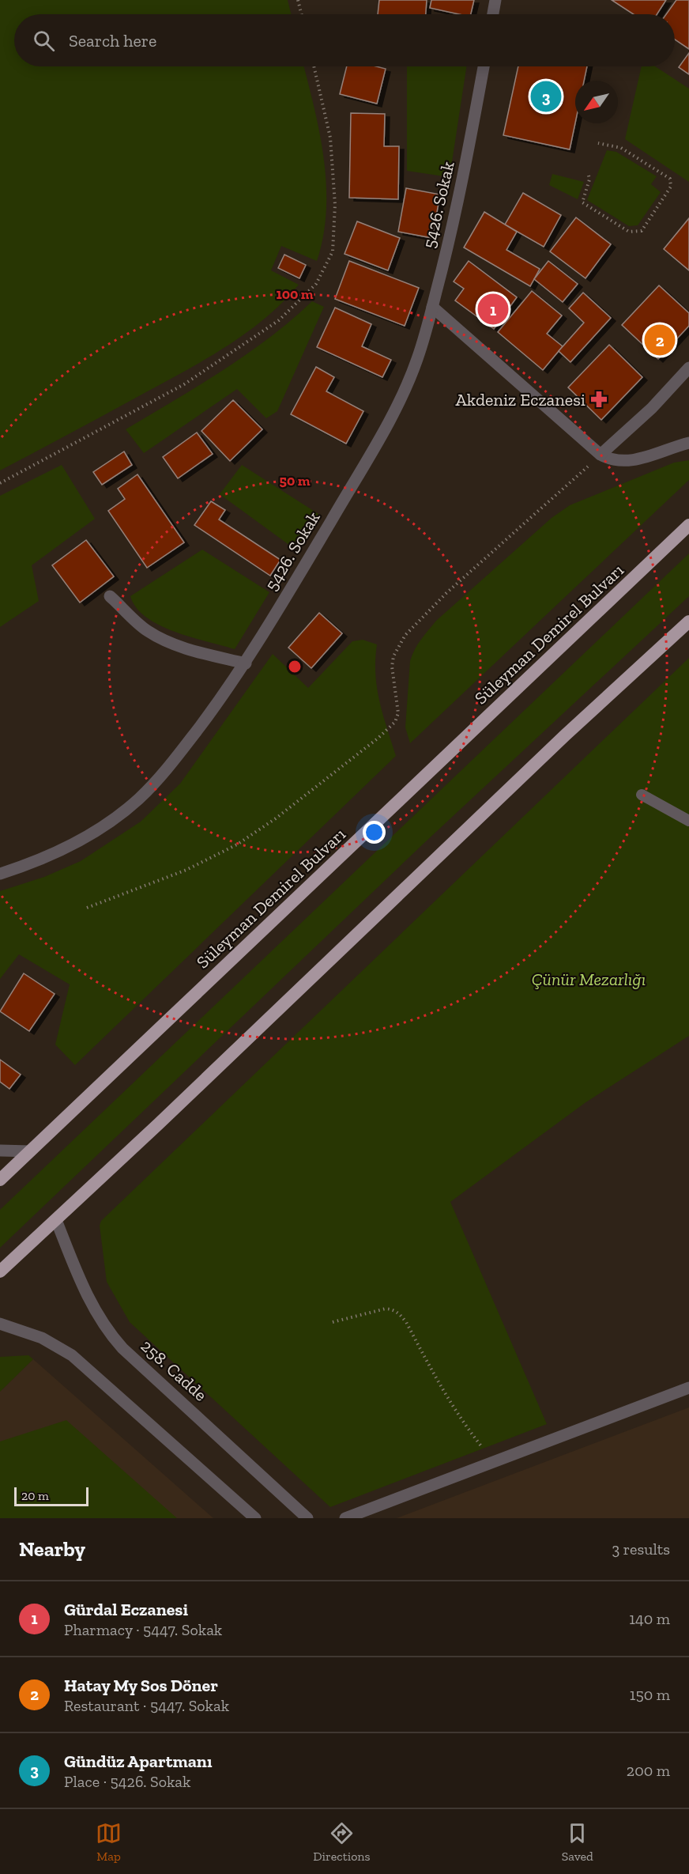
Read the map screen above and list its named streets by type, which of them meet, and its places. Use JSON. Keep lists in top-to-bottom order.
{
  "streets": {
    "highway": ["Süleyman Demirel Bulvarı"],
    "street": ["5426. Sokak", "258. Cadde"]
  },
  "parks": ["Çünür Mezarlığı"],
  "places": {
    "pharmacy": ["Akdeniz Eczanesi"]
  },
  "scale_bar": "20 m",
  "north": "bottom left",
  "page": {
    "search": "Search here",
    "pins": ["3", "1", "2"],
    "scale": "20 m",
    "heading": ["Nearby", "3 results"],
    "list": [
      {
        "mark": "1",
        "name": "Gürdal Eczanesi",
        "note": "Pharmacy · 5447. Sokak",
        "value": "140 m"
      },
      {
        "mark": "2",
        "name": "Hatay My Sos Döner",
        "note": "Restaurant · 5447. Sokak",
        "value": "150 m"
      },
      {
        "mark": "3",
        "name": "Gündüz Apartmanı",
        "note": "Place · 5426. Sokak",
        "value": "200 m"
      }
    ],
    "nav": ["Map", "Directions", "Saved"]
  },
  "rings": ["100 m", "50 m"]
}
